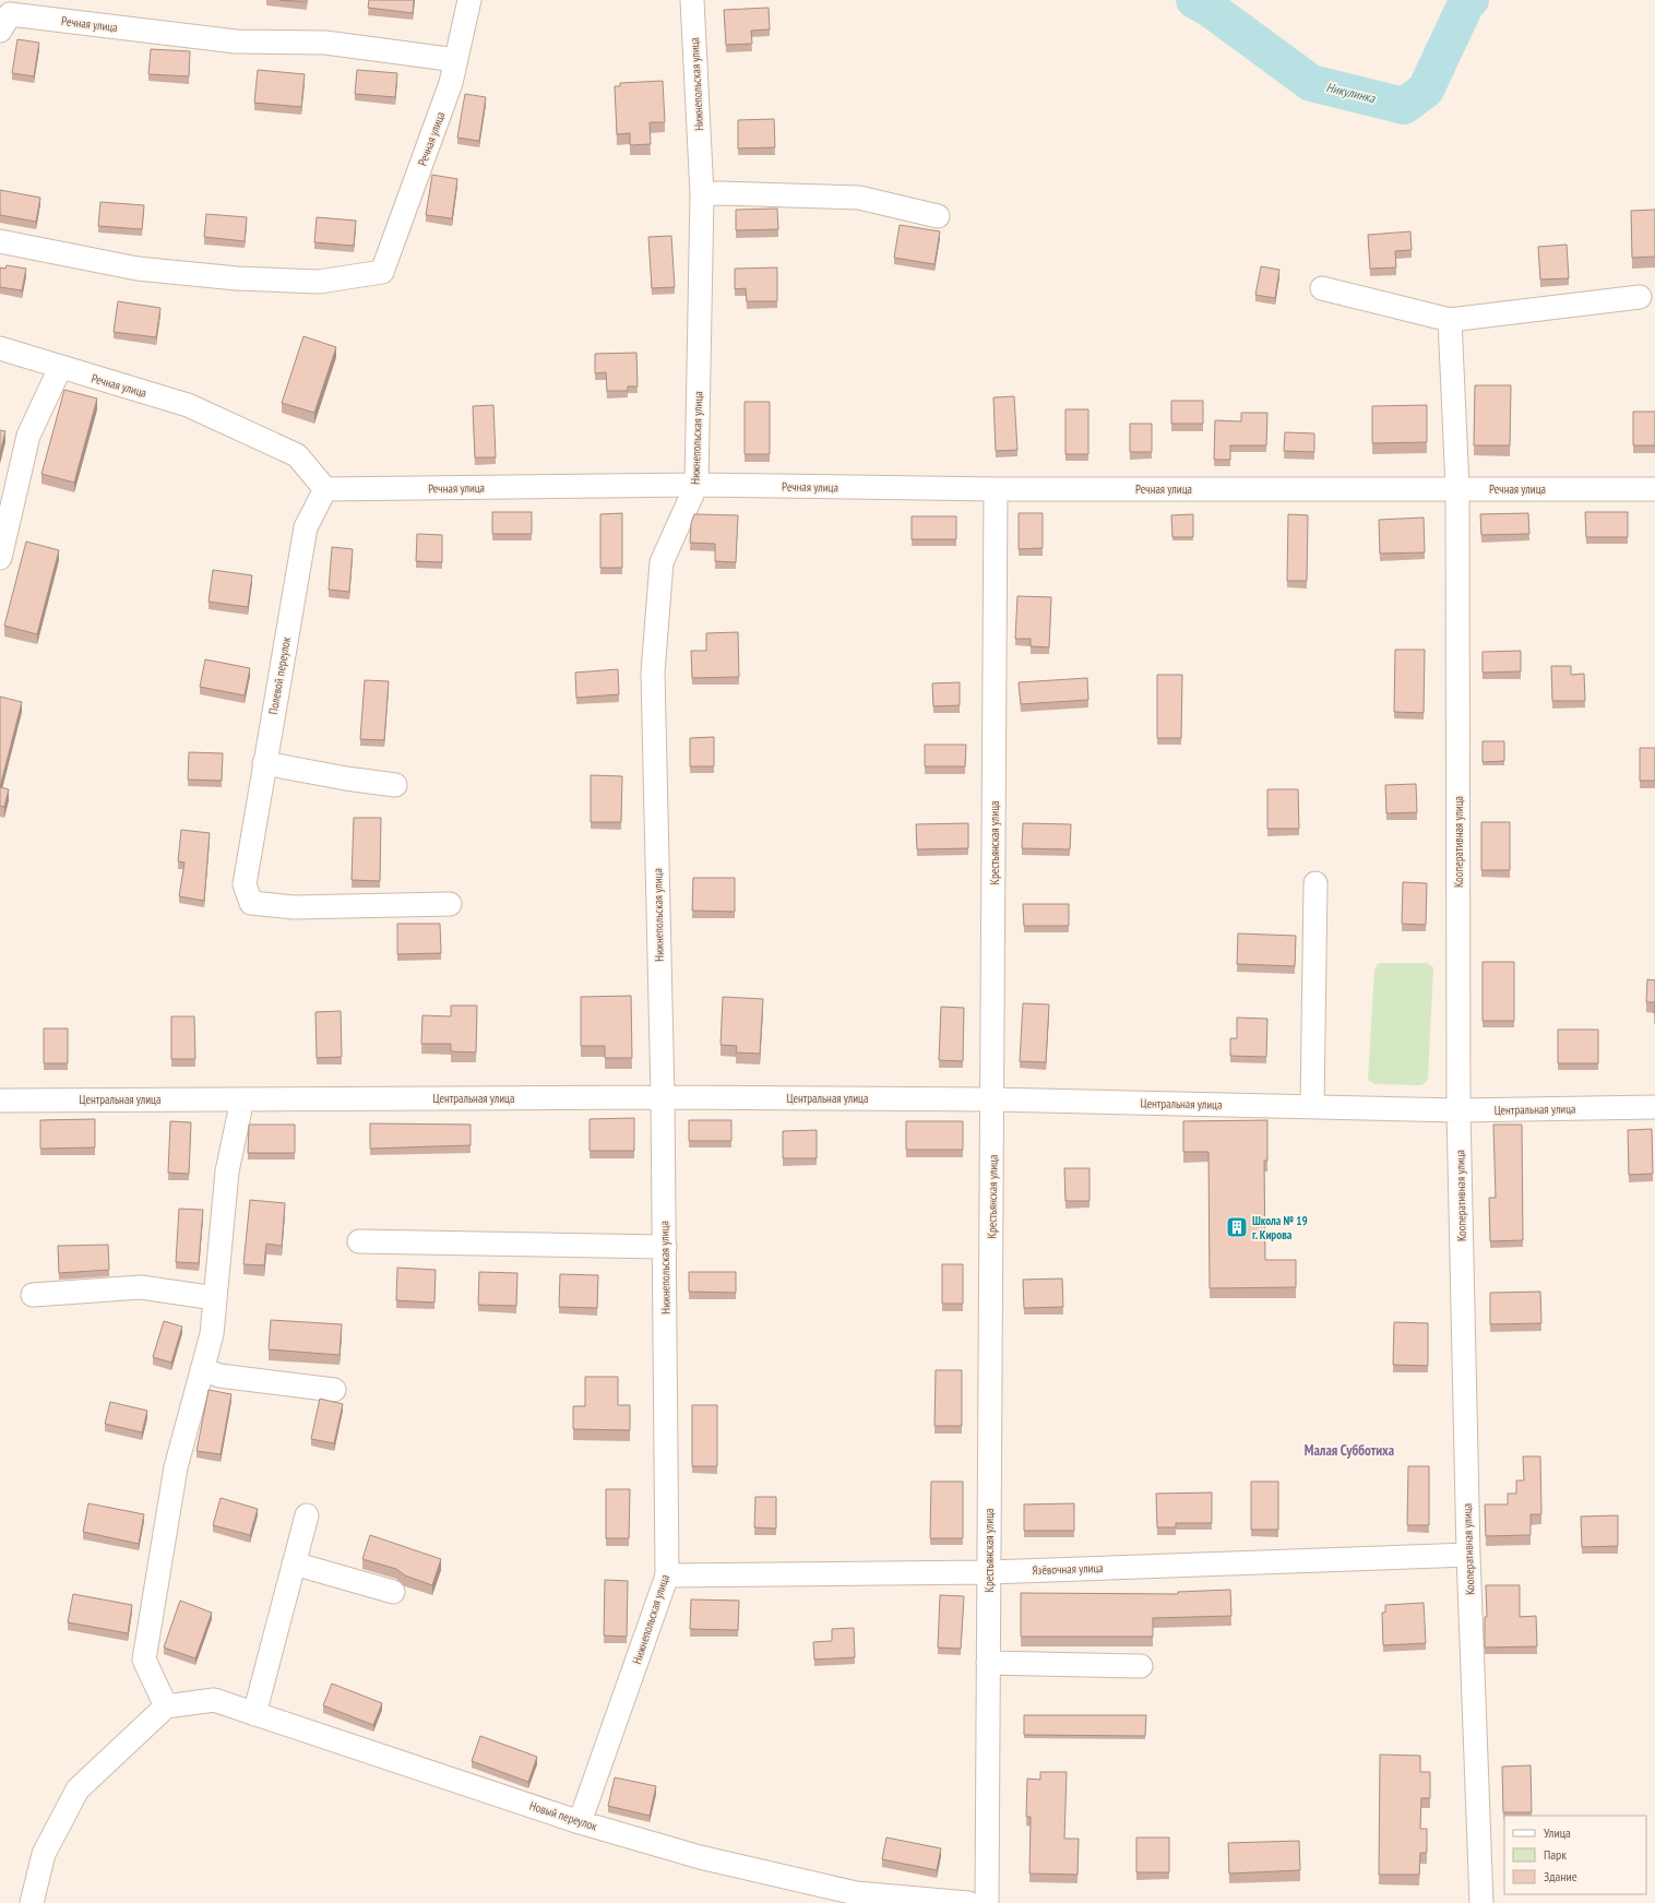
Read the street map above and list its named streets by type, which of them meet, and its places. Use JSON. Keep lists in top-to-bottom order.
{
  "streets": {
    "street": [
      "Речная улица",
      "Нижнепольская улица",
      "Полевой переулок",
      "Кооперативная улица",
      "Крестьянская улица",
      "Центральная улица",
      "Язёвочная улица",
      "Новый переулок"
    ]
  },
  "crossings": [
    ["Речная улица", "Нижнепольская улица"],
    ["Речная улица", "Полевой переулок"],
    ["Речная улица", "Кооперативная улица"],
    ["Речная улица", "Крестьянская улица"],
    ["Нижнепольская улица", "Центральная улица"],
    ["Нижнепольская улица", "Язёвочная улица"],
    ["Нижнепольская улица", "Новый переулок"],
    ["Кооперативная улица", "Центральная улица"],
    ["Кооперативная улица", "Язёвочная улица"],
    ["Крестьянская улица", "Центральная улица"],
    ["Крестьянская улица", "Язёвочная улица"]
  ],
  "districts": ["Малая Субботиха"],
  "water": ["Никулинка"],
  "places": {
    "building": ["Школа № 19 г. Кирова"]
  },
  "legend": ["Улица", "Парк", "Здание"]
}
